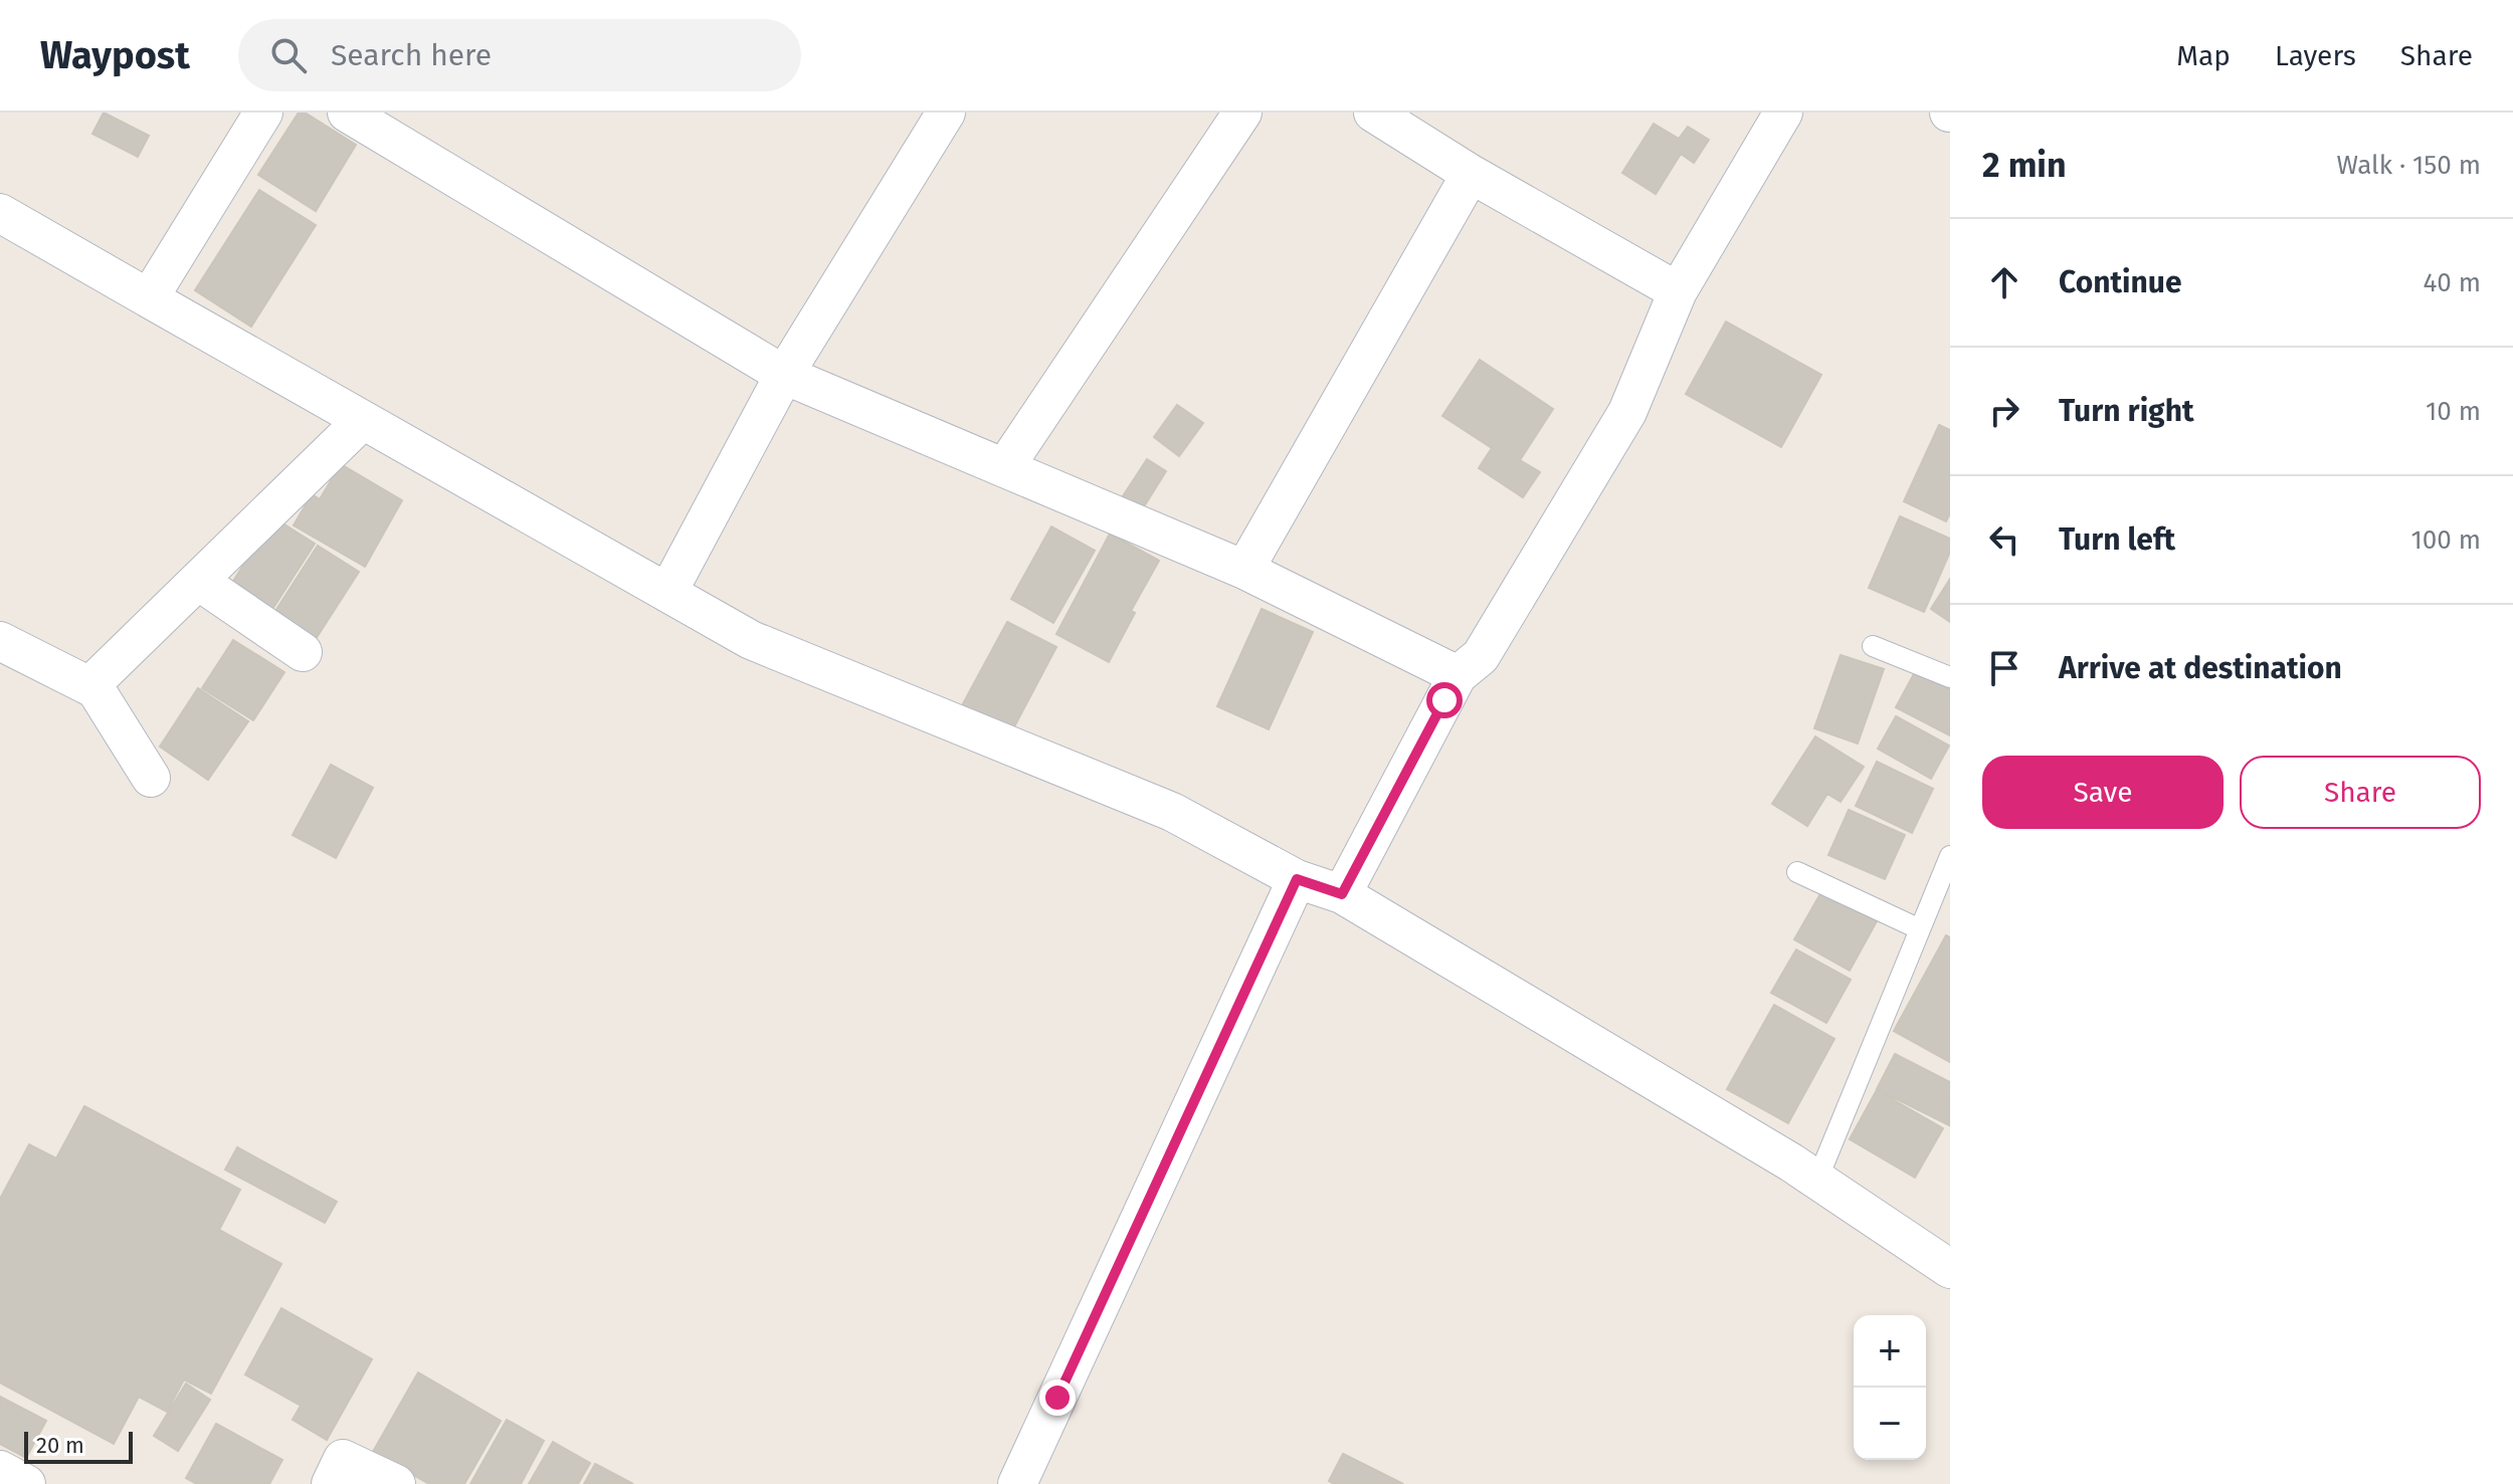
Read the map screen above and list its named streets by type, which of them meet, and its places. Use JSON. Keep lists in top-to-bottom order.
{
  "scale_bar": "20 m",
  "page": {
    "header": "Waypost",
    "search": "Search here",
    "nav": ["Map", "Layers", "Share"],
    "heading": ["2 min", "Walk · 150 m"],
    "list": [
      ["Continue", "40 m"],
      ["Turn right", "10 m"],
      ["Turn left", "100 m"],
      "Arrive at destination"
    ],
    "buttons": ["Save", "Share"],
    "map_buttons": ["+", "−"],
    "scale": "20 m"
  }
}
